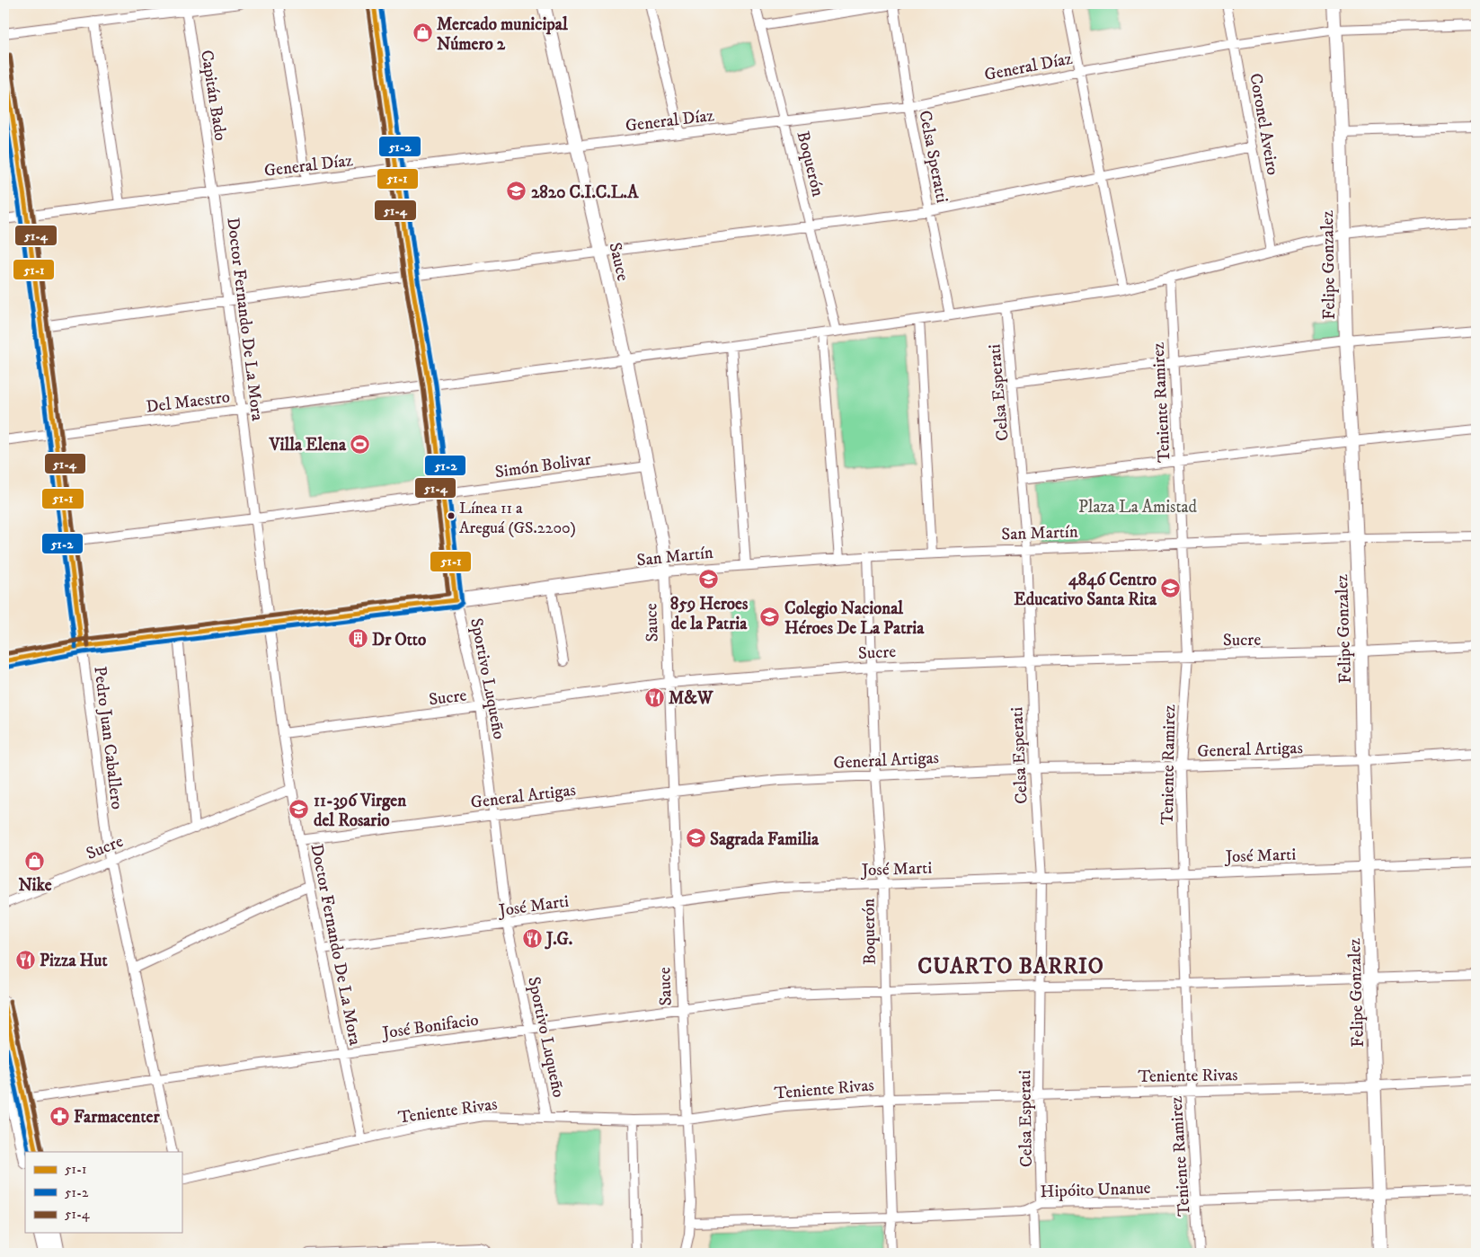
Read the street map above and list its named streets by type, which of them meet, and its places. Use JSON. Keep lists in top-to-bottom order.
{
  "streets": {
    "street": [
      "General Díaz",
      "Capitán Bado",
      "Coronel Aveiro",
      "Celsa Speratti",
      "Boquerón",
      "Sauce",
      "Felipe Gonzalez",
      "Doctor Fernando De La Mora",
      "Celsa Esperati",
      "Del Maestro",
      "Teniente Ramirez",
      "Simón Bolivar",
      "San Martín",
      "Sucre",
      "Sportivo Luqueño",
      "Pedro Juan Caballero",
      "General Artigas",
      "José Marti",
      "José Bonifacio",
      "Teniente Rivas",
      "Hipóito Unanue"
    ]
  },
  "crossings": [
    ["General Díaz", "Capitán Bado"],
    ["General Díaz", "Coronel Aveiro"],
    ["General Díaz", "Celsa Speratti"],
    ["General Díaz", "Boquerón"],
    ["General Díaz", "Sauce"],
    ["General Díaz", "Felipe Gonzalez"],
    ["General Díaz", "Doctor Fernando De La Mora"],
    ["General Díaz", "Sportivo Luqueño"],
    ["General Díaz", "Pedro Juan Caballero"],
    ["Capitán Bado", "Doctor Fernando De La Mora"],
    ["Coronel Aveiro", "Del Maestro"],
    ["Celsa Speratti", "Del Maestro"],
    ["Boquerón", "Del Maestro"],
    ["Boquerón", "San Martín"],
    ["Boquerón", "Sucre"],
    ["Boquerón", "General Artigas"],
    ["Boquerón", "José Marti"],
    ["Boquerón", "José Bonifacio"],
    ["Boquerón", "Teniente Rivas"],
    ["Boquerón", "Hipóito Unanue"],
    ["Sauce", "Del Maestro"],
    ["Sauce", "Simón Bolivar"],
    ["Sauce", "San Martín"],
    ["Sauce", "Sucre"],
    ["Sauce", "General Artigas"],
    ["Sauce", "José Marti"],
    ["Sauce", "José Bonifacio"],
    ["Sauce", "Teniente Rivas"],
    ["Sauce", "Hipóito Unanue"],
    ["Felipe Gonzalez", "Del Maestro"],
    ["Felipe Gonzalez", "San Martín"],
    ["Felipe Gonzalez", "Sucre"],
    ["Felipe Gonzalez", "General Artigas"],
    ["Felipe Gonzalez", "José Marti"],
    ["Felipe Gonzalez", "José Bonifacio"],
    ["Felipe Gonzalez", "Teniente Rivas"],
    ["Felipe Gonzalez", "Hipóito Unanue"],
    ["Doctor Fernando De La Mora", "Del Maestro"],
    ["Doctor Fernando De La Mora", "Simón Bolivar"],
    ["Doctor Fernando De La Mora", "San Martín"],
    ["Doctor Fernando De La Mora", "Sucre"],
    ["Doctor Fernando De La Mora", "General Artigas"],
    ["Doctor Fernando De La Mora", "José Marti"],
    ["Doctor Fernando De La Mora", "José Bonifacio"],
    ["Doctor Fernando De La Mora", "Teniente Rivas"],
    ["Celsa Esperati", "Del Maestro"],
    ["Celsa Esperati", "San Martín"],
    ["Celsa Esperati", "Sucre"],
    ["Celsa Esperati", "General Artigas"],
    ["Celsa Esperati", "José Marti"],
    ["Celsa Esperati", "José Bonifacio"],
    ["Celsa Esperati", "Teniente Rivas"],
    ["Celsa Esperati", "Hipóito Unanue"],
    ["Del Maestro", "Teniente Ramirez"],
    ["Del Maestro", "Sportivo Luqueño"],
    ["Del Maestro", "Pedro Juan Caballero"],
    ["Teniente Ramirez", "San Martín"],
    ["Teniente Ramirez", "Sucre"],
    ["Teniente Ramirez", "General Artigas"],
    ["Teniente Ramirez", "José Marti"],
    ["Teniente Ramirez", "José Bonifacio"],
    ["Teniente Ramirez", "Teniente Rivas"],
    ["Teniente Ramirez", "Hipóito Unanue"],
    ["Simón Bolivar", "Sportivo Luqueño"],
    ["Simón Bolivar", "Pedro Juan Caballero"],
    ["San Martín", "Sportivo Luqueño"],
    ["San Martín", "Pedro Juan Caballero"],
    ["Sucre", "Sportivo Luqueño"],
    ["Sucre", "Pedro Juan Caballero"],
    ["Sportivo Luqueño", "General Artigas"],
    ["Sportivo Luqueño", "José Marti"],
    ["Sportivo Luqueño", "José Bonifacio"],
    ["Sportivo Luqueño", "Teniente Rivas"],
    ["Pedro Juan Caballero", "José Bonifacio"]
  ],
  "districts": ["CUARTO BARRIO"],
  "parks": ["Plaza La Amistad"],
  "places": {
    "shop": ["Mercado municipal Número 2", "Nike"],
    "school or university": [
      "2820 C.I.C.L.A",
      "859 Heroes de la Patria",
      "4846 Centro Educativo Santa Rita",
      "Colegio Nacional Héroes De La Patria",
      "11-396 Virgen del Rosario",
      "Sagrada Familia"
    ],
    "sports": ["Villa Elena"],
    "other": ["Línea 11 a Areguá (GS.2200)"],
    "building": ["Dr Otto"],
    "restaurant": ["M&W", "J.G.", "Pizza Hut"],
    "pharmacy": ["Farmacenter"]
  },
  "lines": ["transit line 51-1", "transit line 51-2", "transit line 51-4"],
  "legend": ["51-1", "51-2", "51-4"]
}
